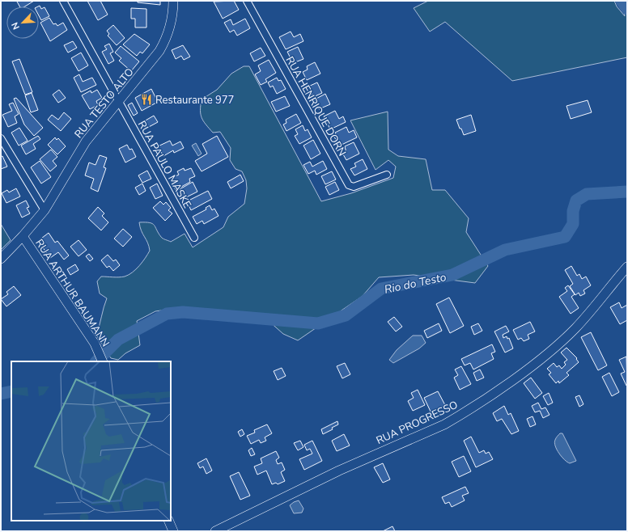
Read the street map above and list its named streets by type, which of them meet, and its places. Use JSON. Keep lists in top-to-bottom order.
{
  "streets": {
    "street": [
      "RUA TESTO ALTO",
      "RUA HENRIQUE DORN",
      "RUA PAULO MASKE",
      "RUA ARTHUR BAUMANN",
      "RUA PROGRESSO"
    ]
  },
  "crossings": [
    ["RUA TESTO ALTO", "RUA PAULO MASKE"],
    ["RUA TESTO ALTO", "RUA ARTHUR BAUMANN"]
  ],
  "water": ["Rio do Testo"],
  "places": {
    "restaurant": ["Restaurante 977"]
  },
  "north": "bottom left"
}
